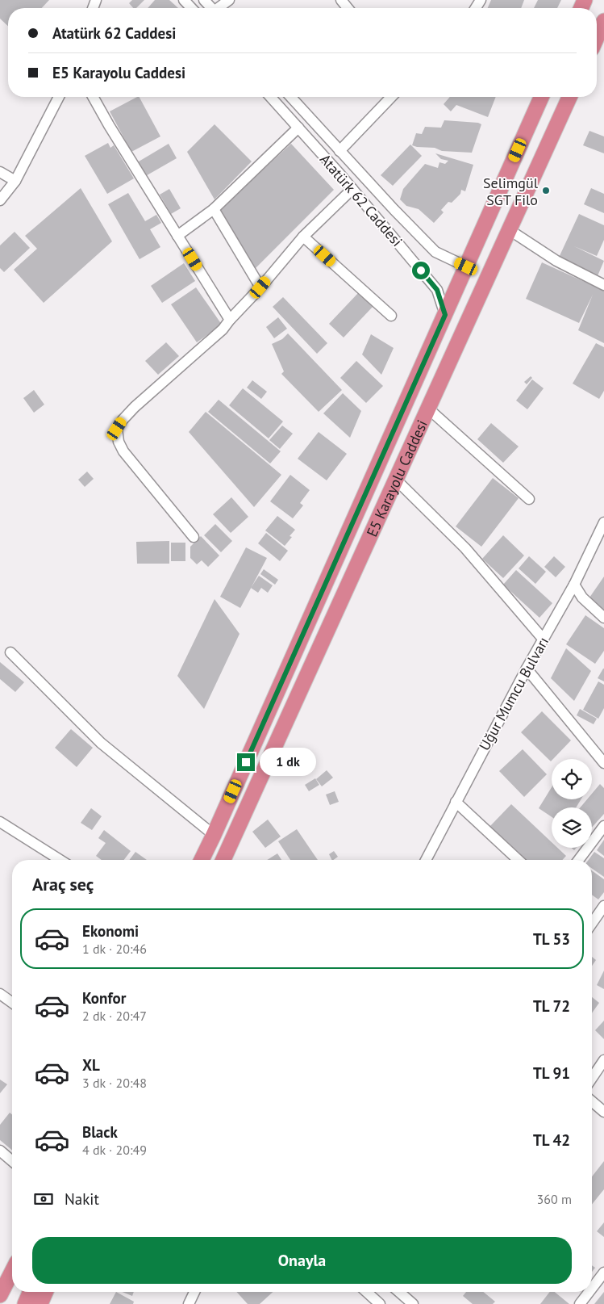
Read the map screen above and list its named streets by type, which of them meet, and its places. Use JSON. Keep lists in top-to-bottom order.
{
  "streets": {
    "highway": ["E5 Karayolu Caddesi"],
    "street": ["Atatürk 62 Caddesi", "Uğur Mumcu Bulvarı"]
  },
  "crossings": [
    ["Atatürk 62 Caddesi", "E5 Karayolu Caddesi"]
  ],
  "places": ["Selimgül SGT Filo"],
  "page": {
    "banner": ["Atatürk 62 Caddesi", "E5 Karayolu Caddesi"],
    "bubble": "1 dk",
    "heading": "Araç seç",
    "list": [
      {
        "name": "Ekonomi",
        "note": "1 dk · 20:46",
        "value": "TL 53"
      },
      {
        "name": "Konfor",
        "note": "2 dk · 20:47",
        "value": "TL 72"
      },
      {
        "name": "XL",
        "note": "3 dk · 20:48",
        "value": "TL 91"
      },
      {
        "name": "Black",
        "note": "4 dk · 20:49",
        "value": "TL 42"
      }
    ],
    "pay": ["Nakit", "360 m"],
    "buttons": "Onayla"
  }
}
